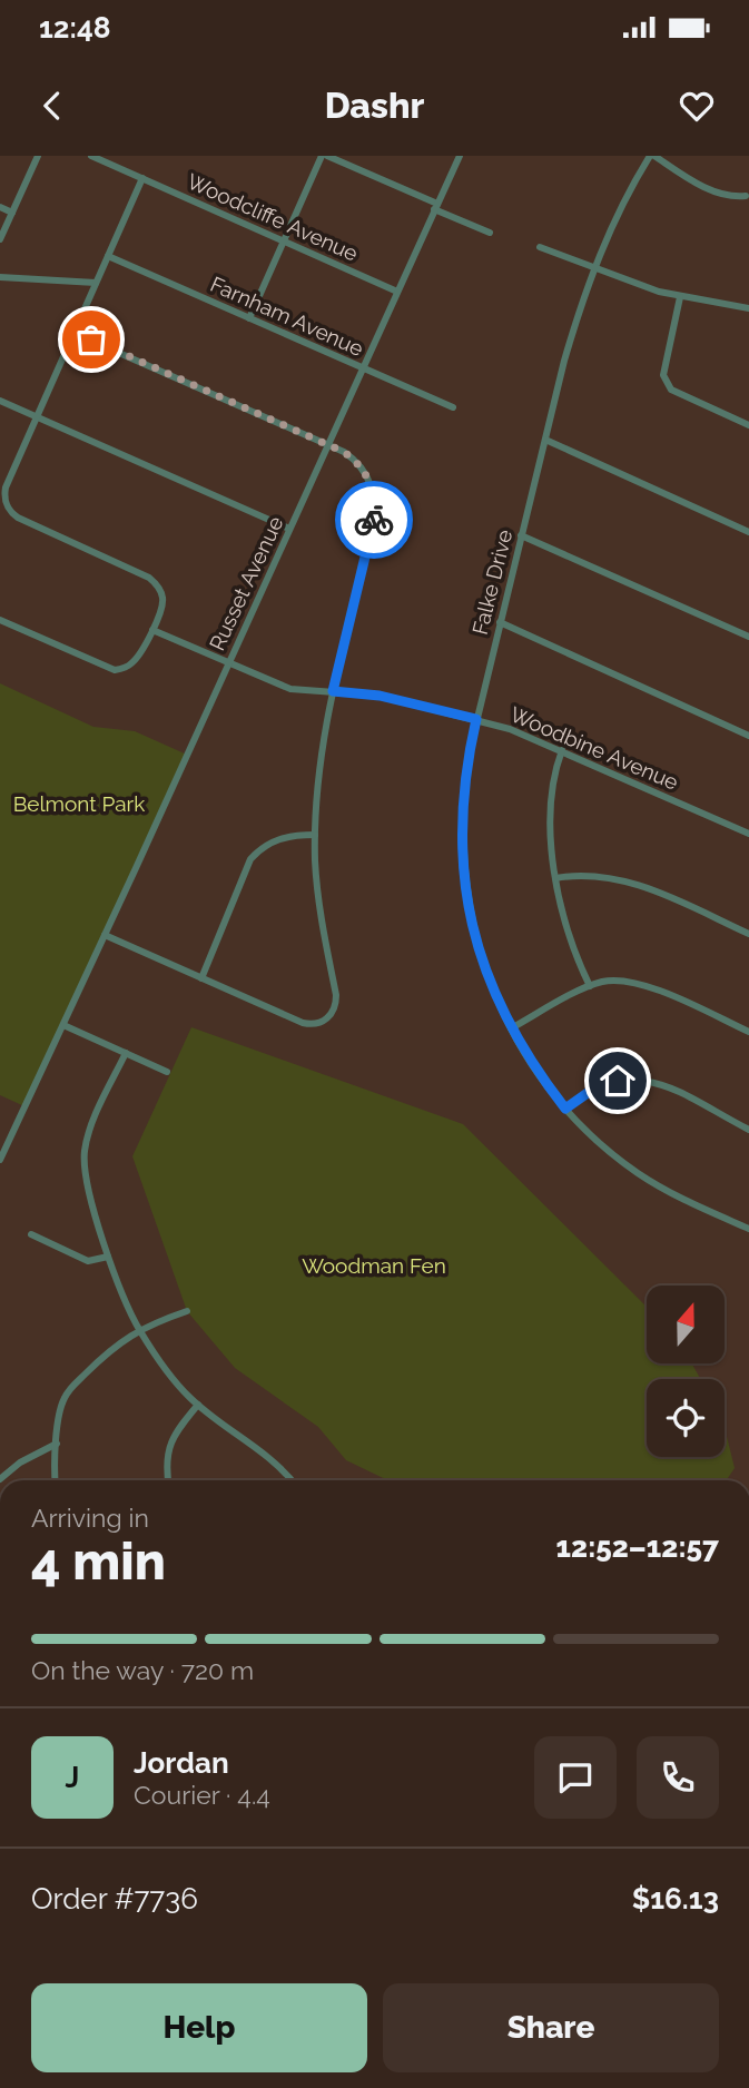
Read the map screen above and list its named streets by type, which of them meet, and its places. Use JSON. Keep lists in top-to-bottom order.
{
  "streets": {
    "street": [
      "Woodcliffe Avenue",
      "Farnham Avenue",
      "Falke Drive",
      "Russet Avenue",
      "Woodbine Avenue"
    ]
  },
  "crossings": [
    ["Woodcliffe Avenue", "Russet Avenue"],
    ["Farnham Avenue", "Russet Avenue"],
    ["Falke Drive", "Woodbine Avenue"],
    ["Russet Avenue", "Woodbine Avenue"]
  ],
  "parks": ["Belmont Park", "Woodman Fen"],
  "north": "top",
  "page": {
    "status": "12:48",
    "header": "Dashr",
    "heading": ["4 min", "Arriving in", "12:52–12:57"],
    "panel": [
      "Jordan",
      "Courier · 4.4",
      "Order #7736",
      "$16.13"
    ],
    "bar": "On the way · 720 m",
    "round": "J",
    "buttons": ["Help", "Share"]
  }
}
